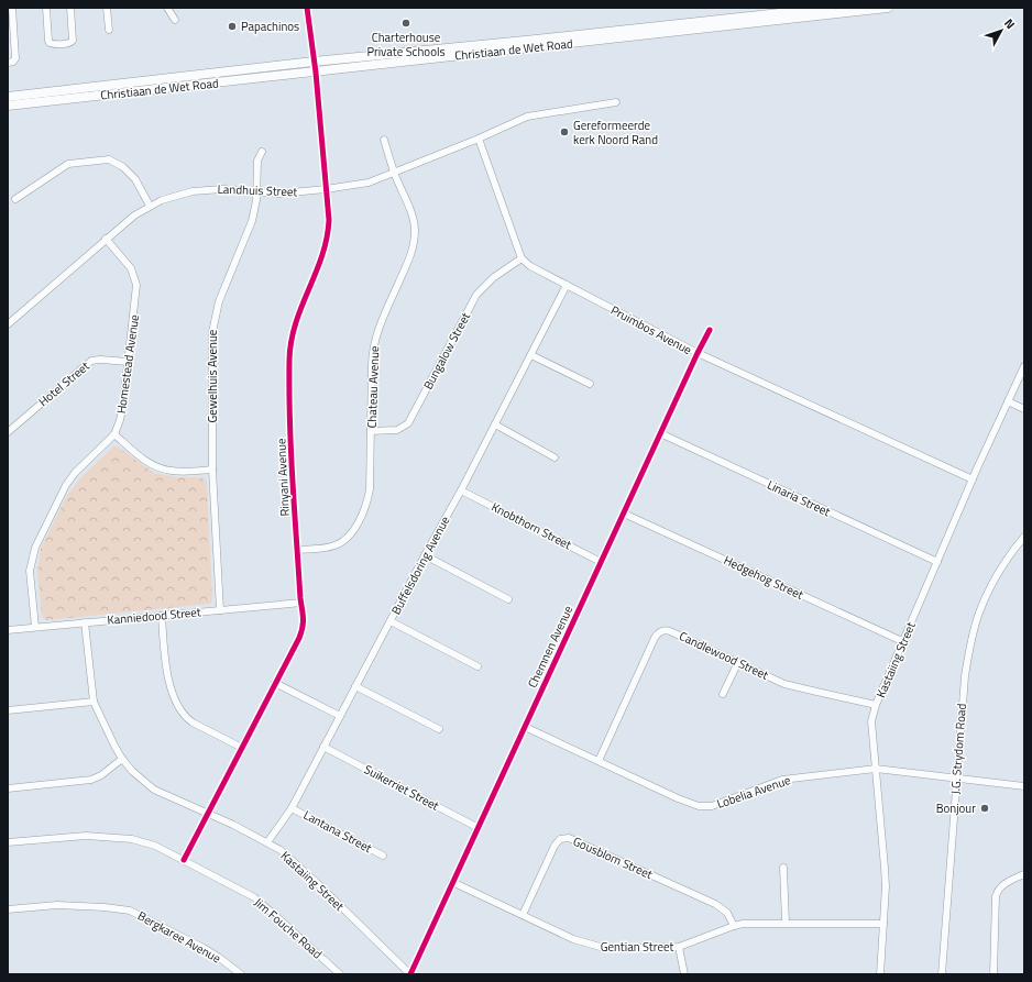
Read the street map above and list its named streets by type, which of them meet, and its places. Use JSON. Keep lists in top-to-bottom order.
{
  "streets": {
    "main road": ["Christiaan de Wet Road"],
    "street": [
      "Landhuis Street",
      "Pruimbos Avenue",
      "Bungalow Street",
      "Homestead Avenue",
      "Gewelhuis Avenue",
      "Hotel Street",
      "Chateau Avenue",
      "Rinyani Avenue",
      "Linaria Street",
      "Knobthorn Street",
      "Buffelsdoring Avenue",
      "Hedgehog Street",
      "Kanniedood Street",
      "Chemnen Avenue",
      "Candlewood Street",
      "Kastaiing Street",
      "J.G. Strydom Road",
      "Suikerriet Street",
      "Lobelia Avenue",
      "Lantana Street",
      "Gousblom Street",
      "Jim Fouche Road",
      "Bergkaree Avenue",
      "Gentian Street"
    ]
  },
  "crossings": [
    ["Christiaan de Wet Road", "Rinyani Avenue"],
    ["Landhuis Street", "Homestead Avenue"],
    ["Landhuis Street", "Gewelhuis Avenue"],
    ["Landhuis Street", "Chateau Avenue"],
    ["Landhuis Street", "Rinyani Avenue"],
    ["Pruimbos Avenue", "Bungalow Street"],
    ["Pruimbos Avenue", "Buffelsdoring Avenue"],
    ["Pruimbos Avenue", "Chemnen Avenue"],
    ["Pruimbos Avenue", "Kastaiing Street"],
    ["Bungalow Street", "Chateau Avenue"],
    ["Homestead Avenue", "Hotel Street"],
    ["Homestead Avenue", "Kanniedood Street"],
    ["Gewelhuis Avenue", "Kanniedood Street"],
    ["Chateau Avenue", "Rinyani Avenue"],
    ["Rinyani Avenue", "Kanniedood Street"],
    ["Rinyani Avenue", "Kastaiing Street"],
    ["Rinyani Avenue", "Jim Fouche Road"],
    ["Linaria Street", "Chemnen Avenue"],
    ["Linaria Street", "Kastaiing Street"],
    ["Knobthorn Street", "Buffelsdoring Avenue"],
    ["Knobthorn Street", "Chemnen Avenue"],
    ["Buffelsdoring Avenue", "Kastaiing Street"],
    ["Buffelsdoring Avenue", "Suikerriet Street"],
    ["Buffelsdoring Avenue", "Lantana Street"],
    ["Hedgehog Street", "Chemnen Avenue"],
    ["Hedgehog Street", "Kastaiing Street"],
    ["Kanniedood Street", "Kastaiing Street"],
    ["Chemnen Avenue", "Kastaiing Street"],
    ["Chemnen Avenue", "Suikerriet Street"],
    ["Chemnen Avenue", "Lobelia Avenue"],
    ["Chemnen Avenue", "Gentian Street"],
    ["Candlewood Street", "Kastaiing Street"],
    ["Candlewood Street", "Lobelia Avenue"],
    ["Kastaiing Street", "Lobelia Avenue"],
    ["Kastaiing Street", "Gentian Street"],
    ["J.G. Strydom Road", "Lobelia Avenue"],
    ["Gousblom Street", "Gentian Street"]
  ],
  "places": [
    "Charterhouse Private Schools",
    "Papachinos",
    "Gereformeerde kerk Noord Rand",
    "Bonjour"
  ],
  "north": "top right"
}
